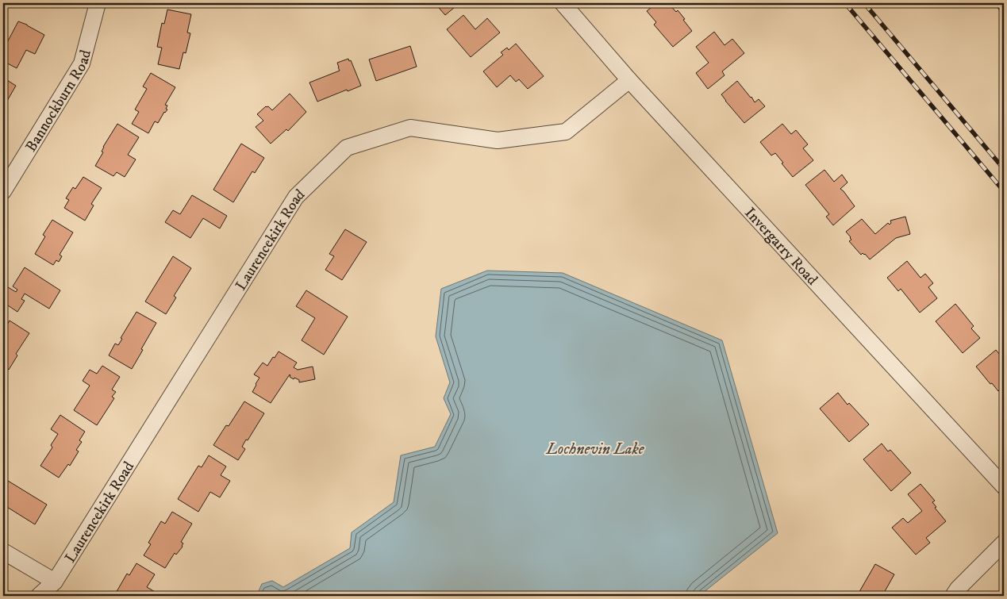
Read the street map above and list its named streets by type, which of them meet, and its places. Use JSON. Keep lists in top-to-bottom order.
{
  "streets": {
    "street": ["Bannockburn Road", "Laurencekirk Road", "Invergarry Road"]
  },
  "crossings": [
    ["Laurencekirk Road", "Invergarry Road"]
  ],
  "water": ["Lochnevin Lake"]
}
